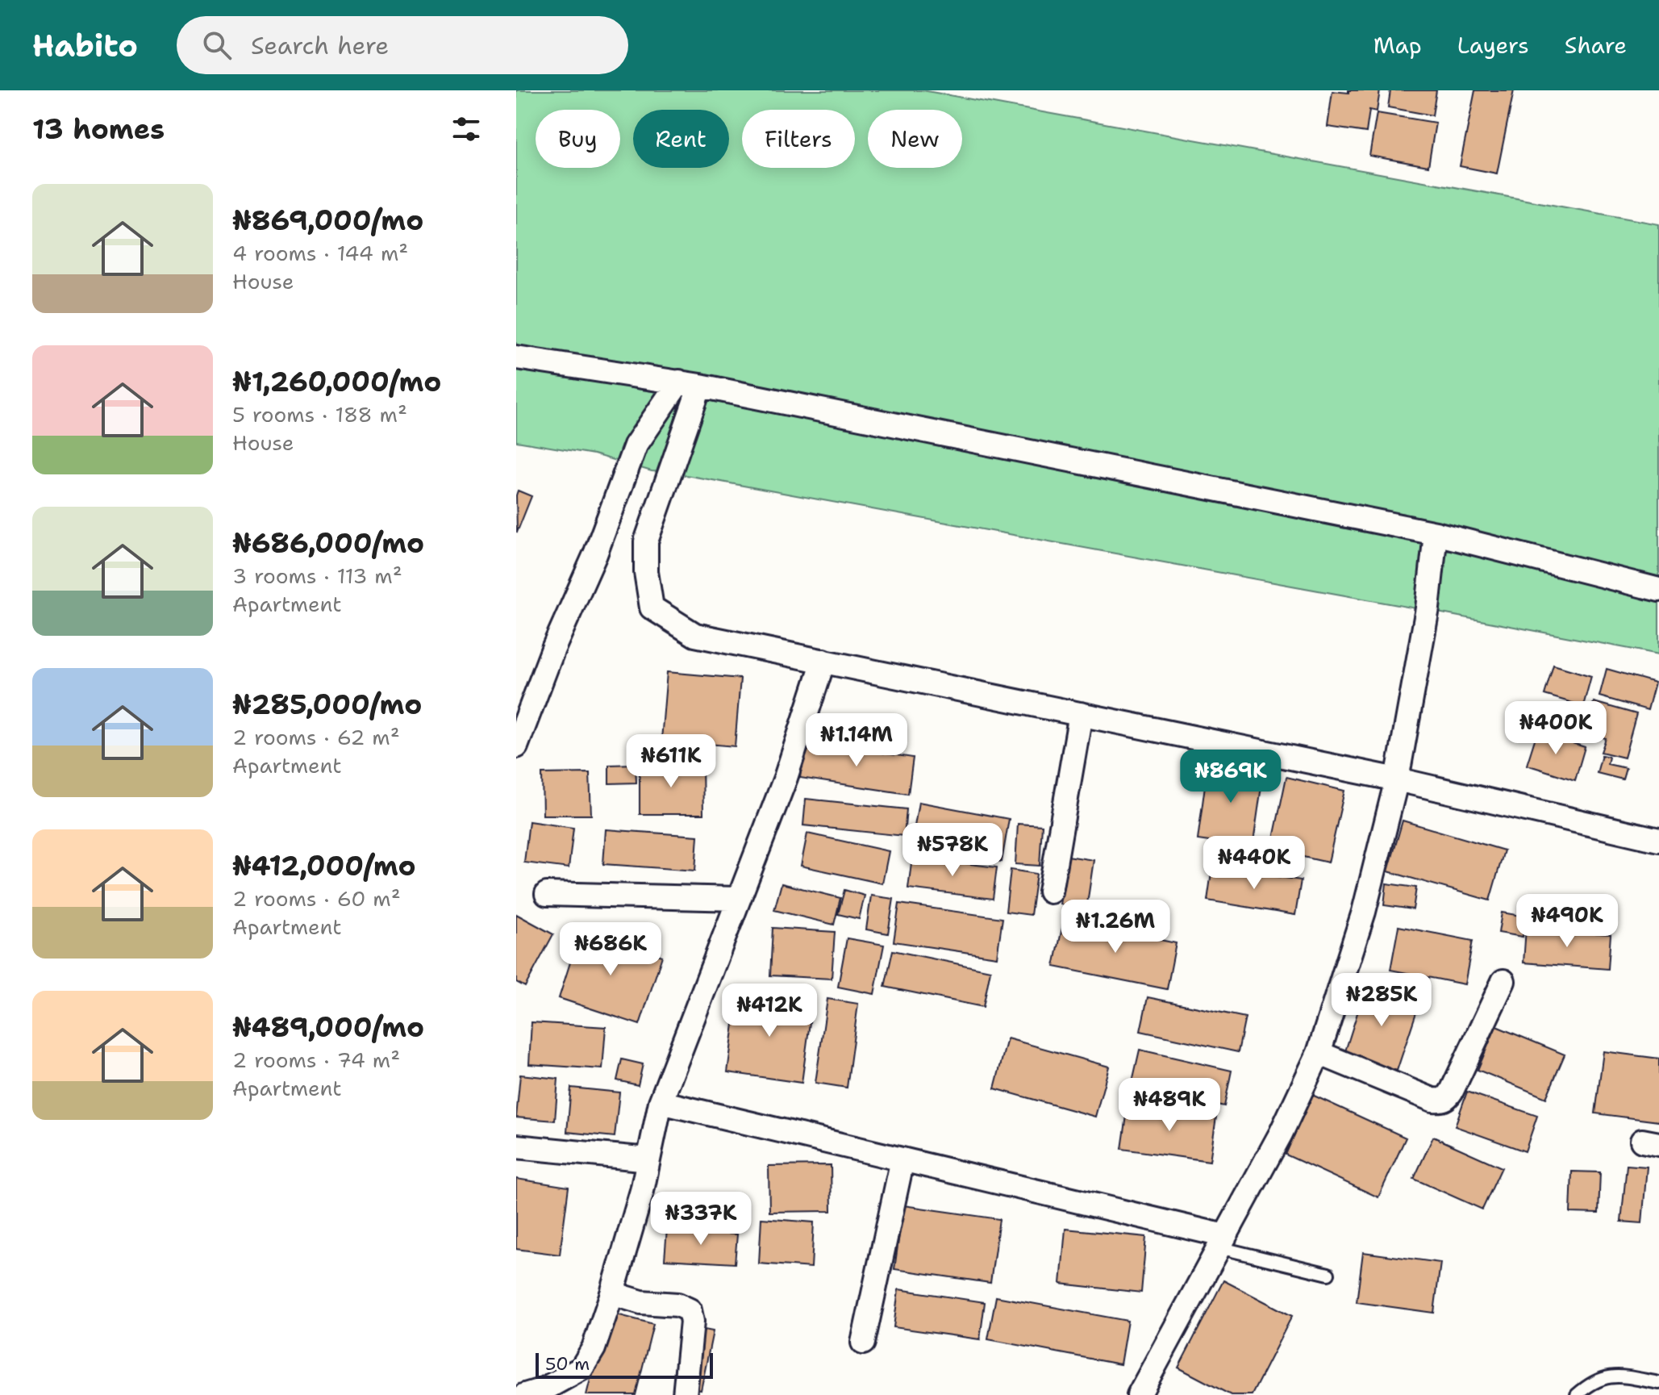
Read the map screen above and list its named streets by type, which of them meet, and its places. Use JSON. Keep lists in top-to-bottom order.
{
  "scale_bar": "50 m",
  "page": {
    "header": "Habito",
    "search": "Search here",
    "nav": ["Map", "Layers", "Share"],
    "heading": "13 homes",
    "chip": [
      "Buy",
      "Rent",
      "Filters",
      "New"
    ],
    "list": [
      {
        "name": "₦869,000/mo",
        "note": "4 rooms · 144 m² · House"
      },
      {
        "name": "₦1,260,000/mo",
        "note": "5 rooms · 188 m² · House"
      },
      {
        "name": "₦686,000/mo",
        "note": "3 rooms · 113 m² · Apartment"
      },
      {
        "name": "₦285,000/mo",
        "note": "2 rooms · 62 m² · Apartment"
      },
      {
        "name": "₦412,000/mo",
        "note": "2 rooms · 60 m² · Apartment"
      },
      {
        "name": "₦489,000/mo",
        "note": "2 rooms · 74 m² · Apartment"
      }
    ],
    "price": [
      "₦400K",
      "₦1.14M",
      "₦611K",
      "₦869K",
      "₦578K",
      "₦440K",
      "₦490K",
      "₦1.26M",
      "₦686K",
      "₦285K",
      "₦412K",
      "₦489K",
      "₦337K"
    ],
    "scale": "50 m"
  }
}
